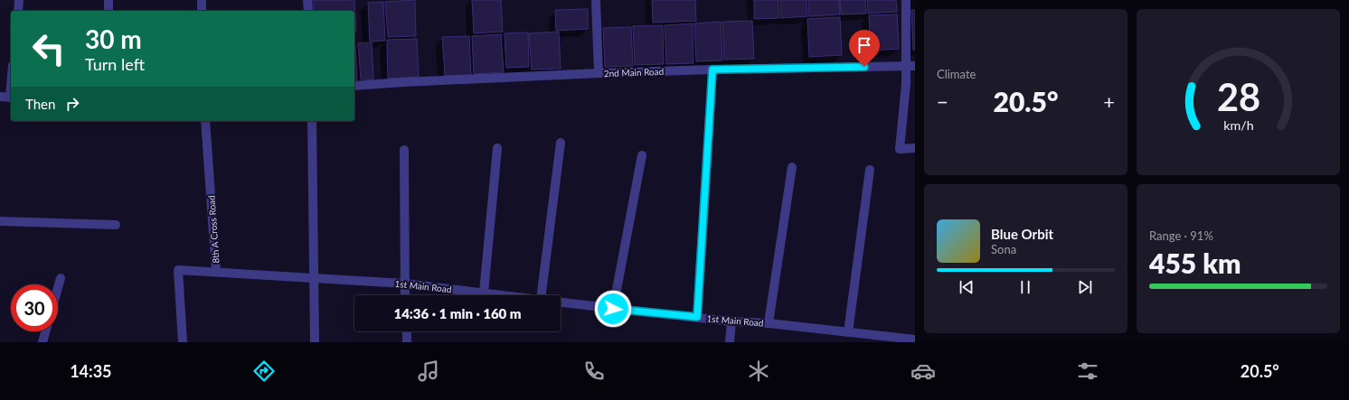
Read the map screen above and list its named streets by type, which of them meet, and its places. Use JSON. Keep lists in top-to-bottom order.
{
  "streets": {
    "street": ["2nd Main Road", "8th A Cross Road", "1st Main Road"]
  },
  "crossings": [
    ["8th A Cross Road", "1st Main Road"]
  ],
  "page": {
    "tile": [
      "Climate",
      ["Range · 91%", "455 km"]
    ],
    "turn": ["30 m", "Turn left"],
    "then": "Then",
    "heat": ["−", "20.5°", "+"],
    "song": ["Blue Orbit", "Sona"],
    "limit": "30",
    "trip": "14:36 · 1 min · 160 m",
    "tabs": ["14:35", "20.5°"],
    "gauge": ["28", "km/h"]
  }
}
